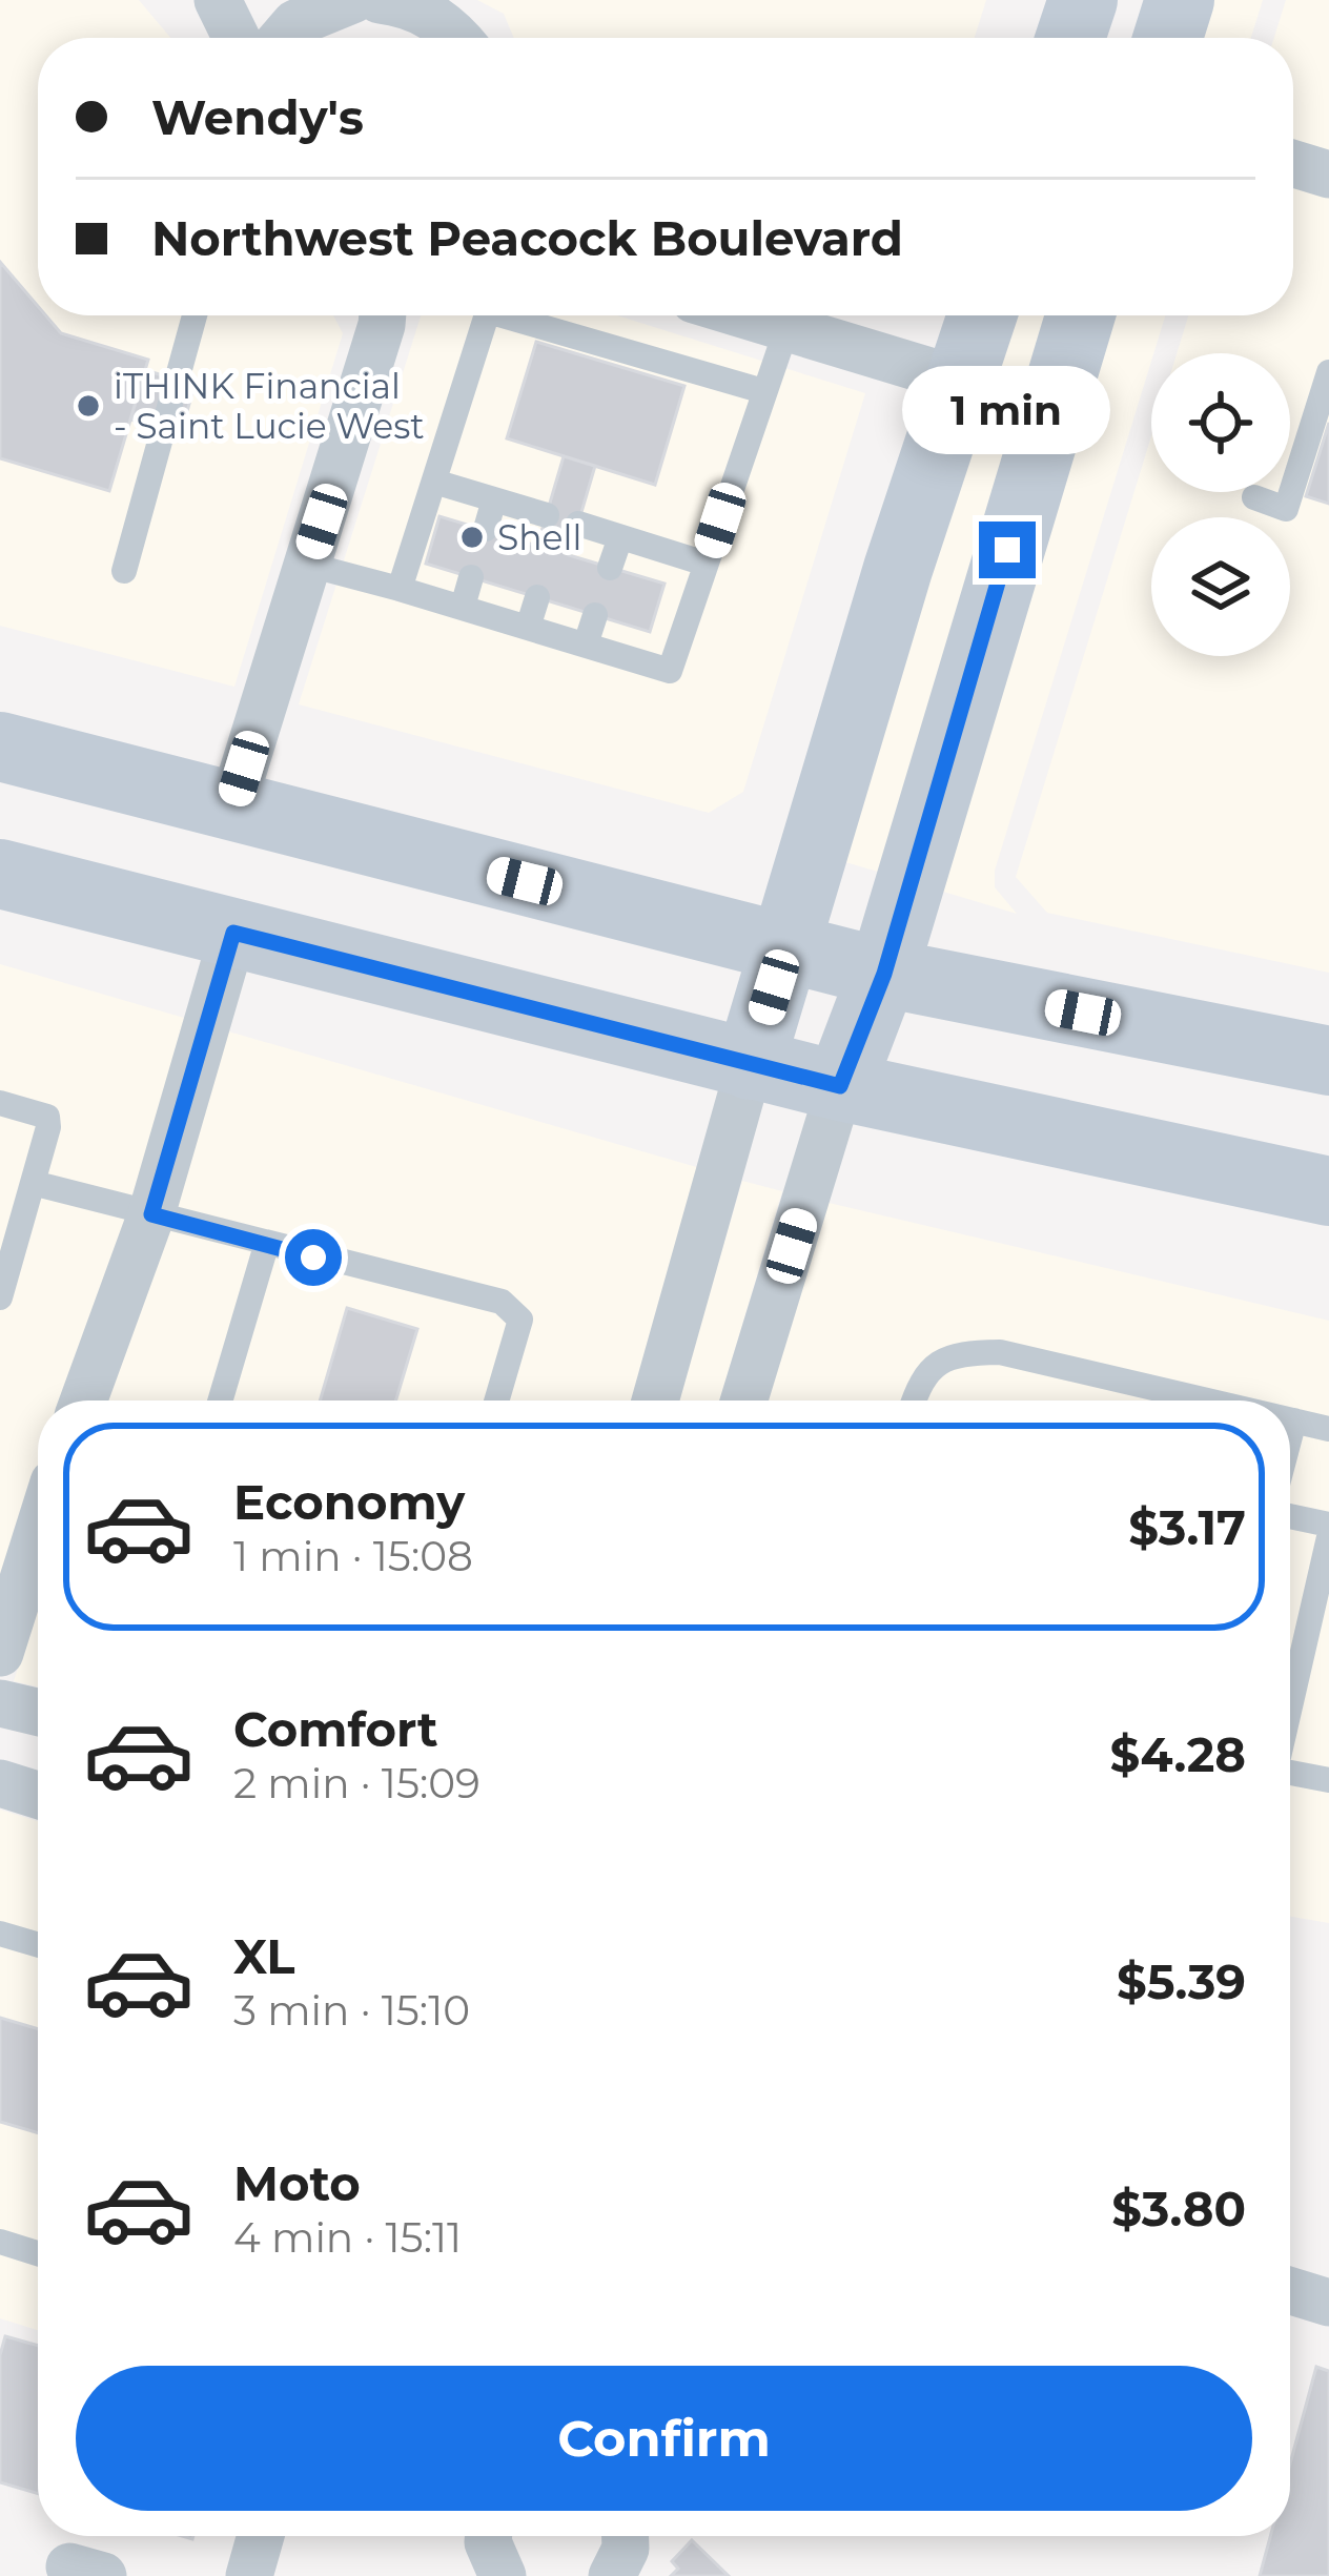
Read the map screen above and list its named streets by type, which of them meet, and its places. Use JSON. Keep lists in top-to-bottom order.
{
  "places": ["iTHINK Financial - Saint Lucie West", "Shell"],
  "page": {
    "banner": ["Wendy's", "Northwest Peacock Boulevard"],
    "bubble": "1 min",
    "list": [
      {
        "name": "Economy",
        "note": "1 min · 15:08",
        "value": "$3.17"
      },
      {
        "name": "Comfort",
        "note": "2 min · 15:09",
        "value": "$4.28"
      },
      {
        "name": "XL",
        "note": "3 min · 15:10",
        "value": "$5.39"
      },
      {
        "name": "Moto",
        "note": "4 min · 15:11",
        "value": "$3.80"
      }
    ],
    "buttons": "Confirm"
  }
}
